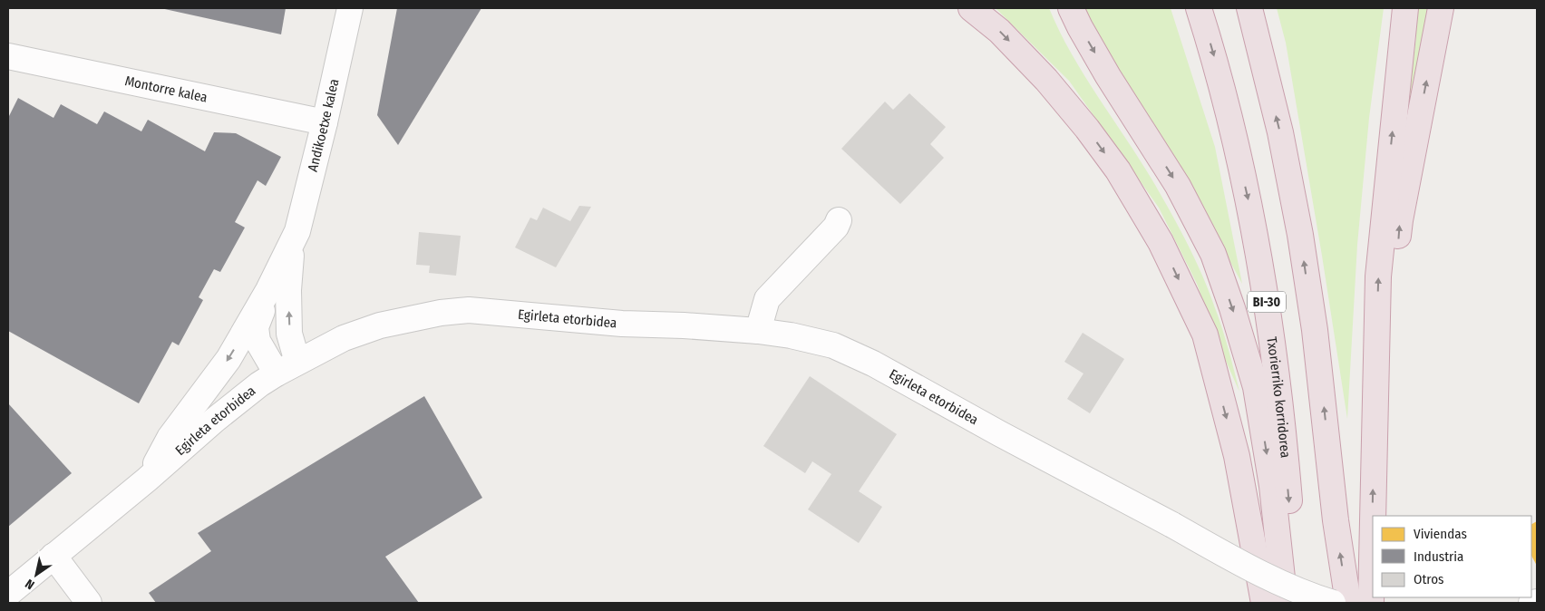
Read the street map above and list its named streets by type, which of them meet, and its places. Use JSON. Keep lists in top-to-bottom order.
{
  "streets": {
    "highway": ["BI-30", "Txorierriko korridorea"],
    "street": ["Montorre kalea", "Andikoetxe kalea", "Egirleta etorbidea"]
  },
  "crossings": [
    ["Montorre kalea", "Andikoetxe kalea"]
  ],
  "legend": ["Viviendas", "Industria", "Otros"],
  "north": "bottom left"
}
